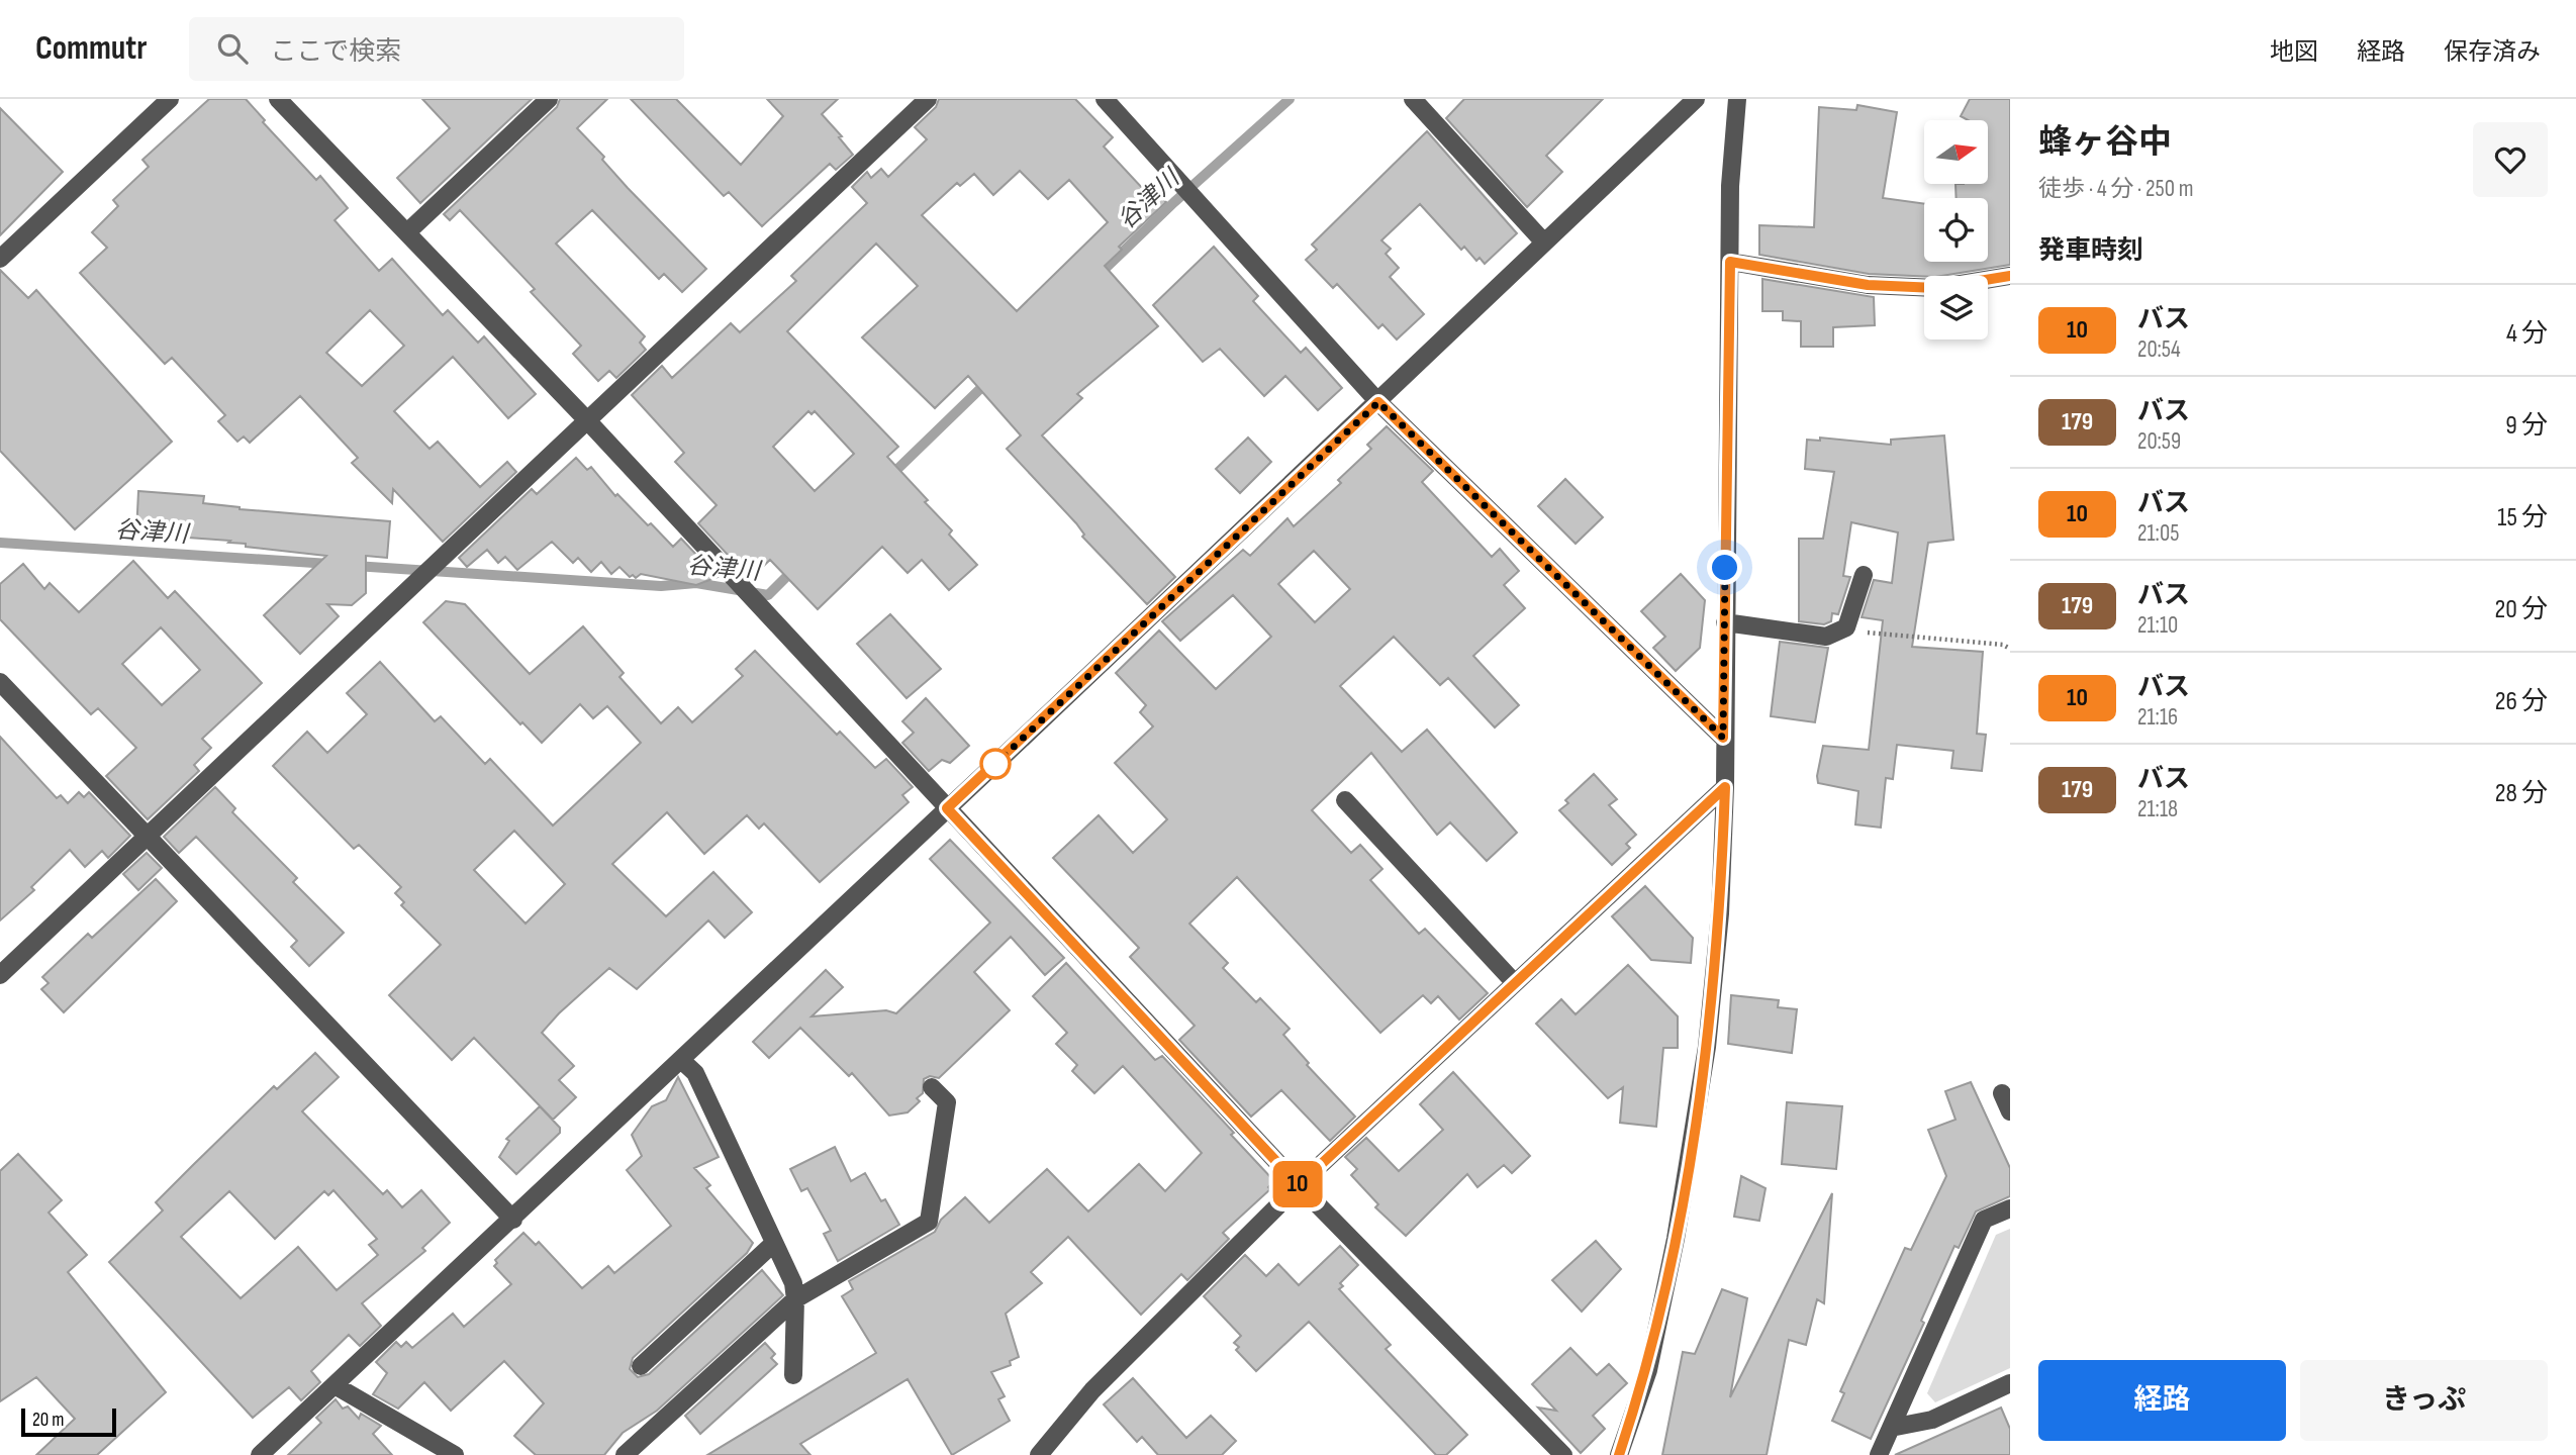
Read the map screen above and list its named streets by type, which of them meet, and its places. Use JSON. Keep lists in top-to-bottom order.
{
  "water": ["谷津川"],
  "lines": ["bus line 10"],
  "scale_bar": "20 m",
  "north": "right",
  "page": {
    "header": "Commutr",
    "search": "ここで検索",
    "nav": ["地図", "経路", "保存済み"],
    "on_map": "10",
    "heading": [
      ["蜂ヶ谷中", "徒歩 · 4 分 · 250 m"],
      "発車時刻"
    ],
    "list": [
      {
        "mark": "10",
        "name": "バス",
        "note": "20:54",
        "value": "4 分"
      },
      {
        "mark": "179",
        "name": "バス",
        "note": "20:59",
        "value": "9 分"
      },
      {
        "mark": "10",
        "name": "バス",
        "note": "21:05",
        "value": "15 分"
      },
      {
        "mark": "179",
        "name": "バス",
        "note": "21:10",
        "value": "20 分"
      },
      {
        "mark": "10",
        "name": "バス",
        "note": "21:16",
        "value": "26 分"
      },
      {
        "mark": "179",
        "name": "バス",
        "note": "21:18",
        "value": "28 分"
      }
    ],
    "buttons": ["経路", "きっぷ"],
    "scale": "20 m"
  }
}
